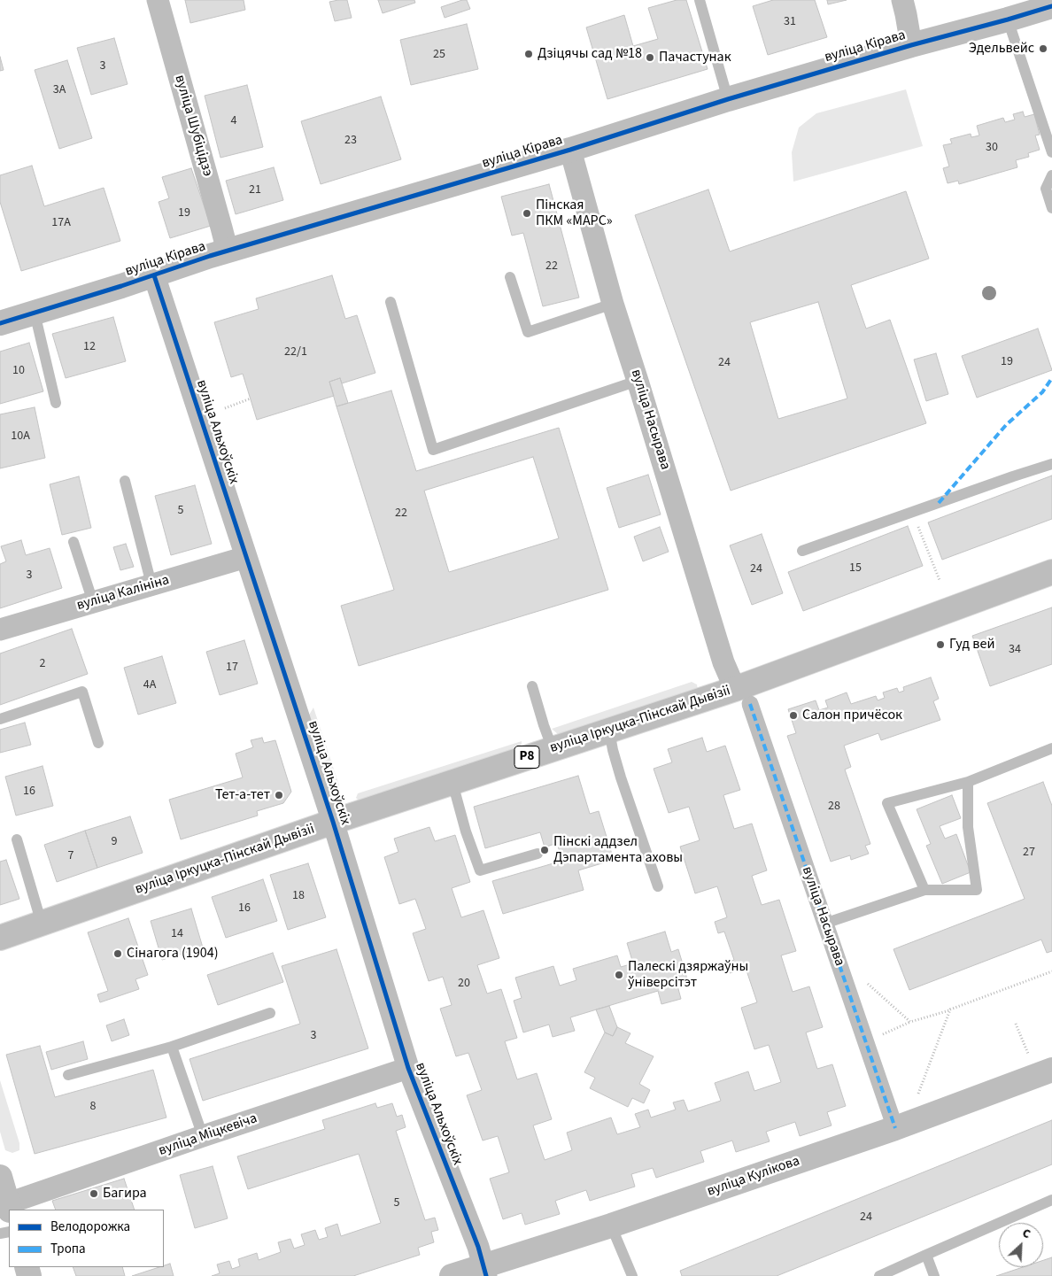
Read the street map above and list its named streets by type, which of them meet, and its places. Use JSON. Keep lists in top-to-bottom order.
{
  "streets": {
    "street": [
      "вуліца Кірава",
      "вуліца Шубіцідзэ",
      "вуліца Насырава",
      "вуліца Альхоўскіх",
      "вуліца Калініна",
      "вуліца Іркуцка-Пінскай Дывізіі",
      "Р8",
      "вуліца Міцкевіча",
      "вуліца Кулікова"
    ]
  },
  "crossings": [
    ["вуліца Кірава", "вуліца Шубіцідзэ"],
    ["вуліца Кірава", "вуліца Насырава"],
    ["вуліца Кірава", "вуліца Альхоўскіх"],
    ["вуліца Насырава", "вуліца Іркуцка-Пінскай Дывізіі"],
    ["вуліца Насырава", "вуліца Кулікова"],
    ["вуліца Альхоўскіх", "вуліца Калініна"],
    ["вуліца Альхоўскіх", "вуліца Іркуцка-Пінскай Дывізіі"],
    ["вуліца Альхоўскіх", "вуліца Міцкевіча"],
    ["вуліца Альхоўскіх", "вуліца Кулікова"]
  ],
  "places": [
    "Эдельвейс",
    "Дзіцячы сад №18",
    "Пачастунак",
    "Пінская ПКМ «МАРС»",
    "Гуд вей",
    "Салон причёсок",
    "Тет-а-тет",
    "Пінскі аддзел Дэпартамента аховы",
    "Сінагога (1904)",
    "Палескі дзяржаўны ўніверсітэт",
    "Багира"
  ],
  "house_numbers": [
    "31",
    "25",
    "3",
    "3А",
    "4",
    "23",
    "30",
    "21",
    "19",
    "17А",
    "22",
    "12",
    "22/1",
    "19",
    "24",
    "10",
    "10А",
    "5",
    "22",
    "15",
    "24",
    "3",
    "34",
    "2",
    "17",
    "4А",
    "16",
    "28",
    "9",
    "27",
    "7",
    "18",
    "16",
    "14",
    "20",
    "3",
    "8",
    "5",
    "24"
  ],
  "legend": ["Велодорожка", "Тропа"],
  "north": "top right"
}
